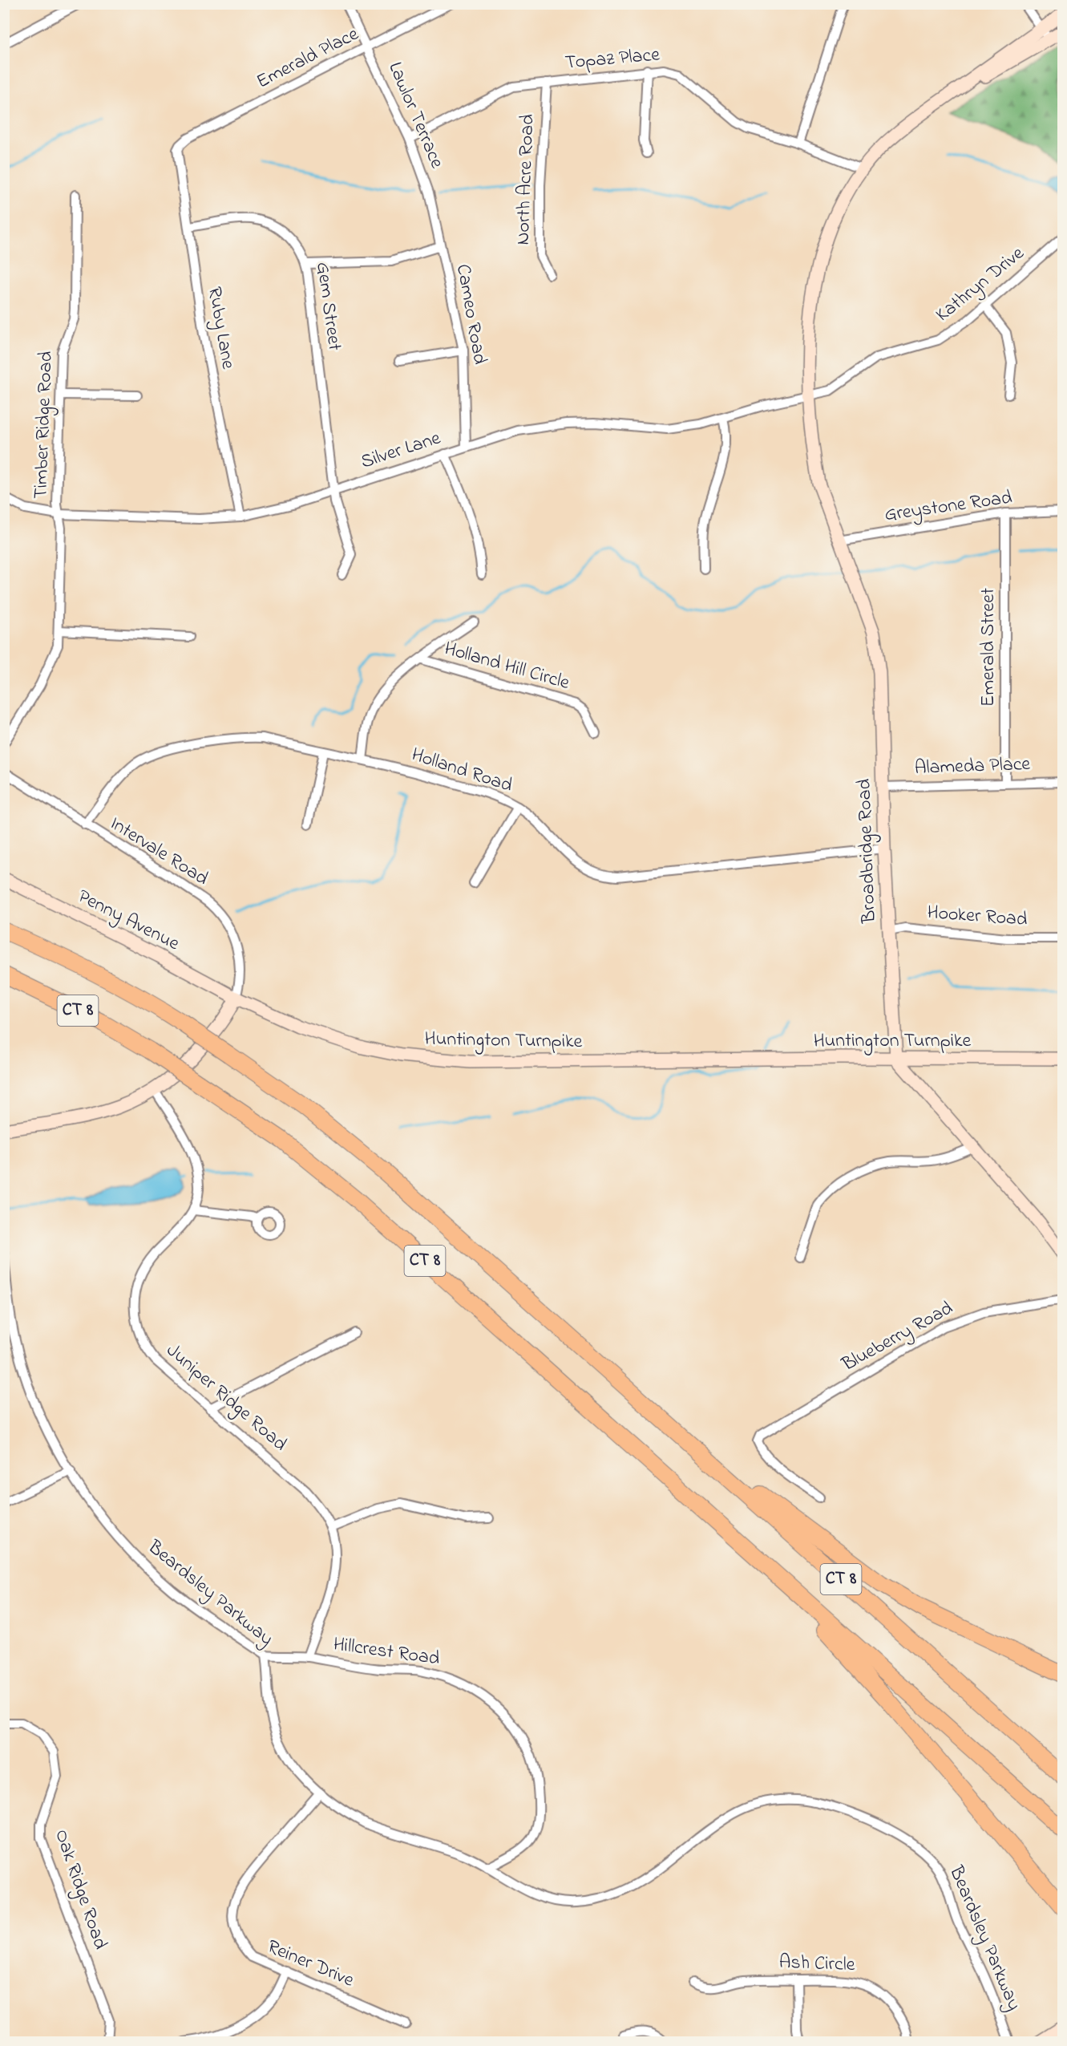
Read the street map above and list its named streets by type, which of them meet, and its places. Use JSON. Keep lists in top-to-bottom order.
{
  "streets": {
    "highway": ["CT 8"],
    "main road": ["Broadbridge Road", "Penny Avenue", "Huntington Turnpike"],
    "street": [
      "Emerald Place",
      "Topaz Place",
      "Lawlor Terrace",
      "North Acre Road",
      "Kathryn Drive",
      "Gem Street",
      "Cameo Road",
      "Ruby Lane",
      "Timber Ridge Road",
      "Silver Lane",
      "Greystone Road",
      "Emerald Street",
      "Holland Hill Circle",
      "Alameda Place",
      "Holland Road",
      "Intervale Road",
      "Hooker Road",
      "Blueberry Road",
      "Juniper Ridge Road",
      "Beardsley Parkway",
      "Hillcrest Road",
      "Oak Ridge Road",
      "Reiner Drive",
      "Ash Circle"
    ]
  },
  "crossings": [
    ["Emerald Place", "Lawlor Terrace"],
    ["Emerald Place", "Ruby Lane"],
    ["Topaz Place", "Lawlor Terrace"],
    ["Topaz Place", "North Acre Road"],
    ["Topaz Place", "Broadbridge Road"],
    ["Lawlor Terrace", "Cameo Road"],
    ["Kathryn Drive", "Silver Lane"],
    ["Kathryn Drive", "Broadbridge Road"],
    ["Gem Street", "Ruby Lane"],
    ["Gem Street", "Silver Lane"],
    ["Cameo Road", "Silver Lane"],
    ["Ruby Lane", "Silver Lane"],
    ["Timber Ridge Road", "Silver Lane"],
    ["Silver Lane", "Broadbridge Road"],
    ["Greystone Road", "Emerald Street"],
    ["Greystone Road", "Broadbridge Road"],
    ["Emerald Street", "Alameda Place"],
    ["Alameda Place", "Broadbridge Road"],
    ["Holland Road", "Broadbridge Road"],
    ["Holland Road", "Intervale Road"],
    ["Broadbridge Road", "Hooker Road"],
    ["Broadbridge Road", "Huntington Turnpike"],
    ["Intervale Road", "Penny Avenue"],
    ["Intervale Road", "Huntington Turnpike"],
    ["Penny Avenue", "Huntington Turnpike"],
    ["Juniper Ridge Road", "Hillcrest Road"],
    ["Beardsley Parkway", "Hillcrest Road"],
    ["Beardsley Parkway", "Reiner Drive"]
  ]
}
